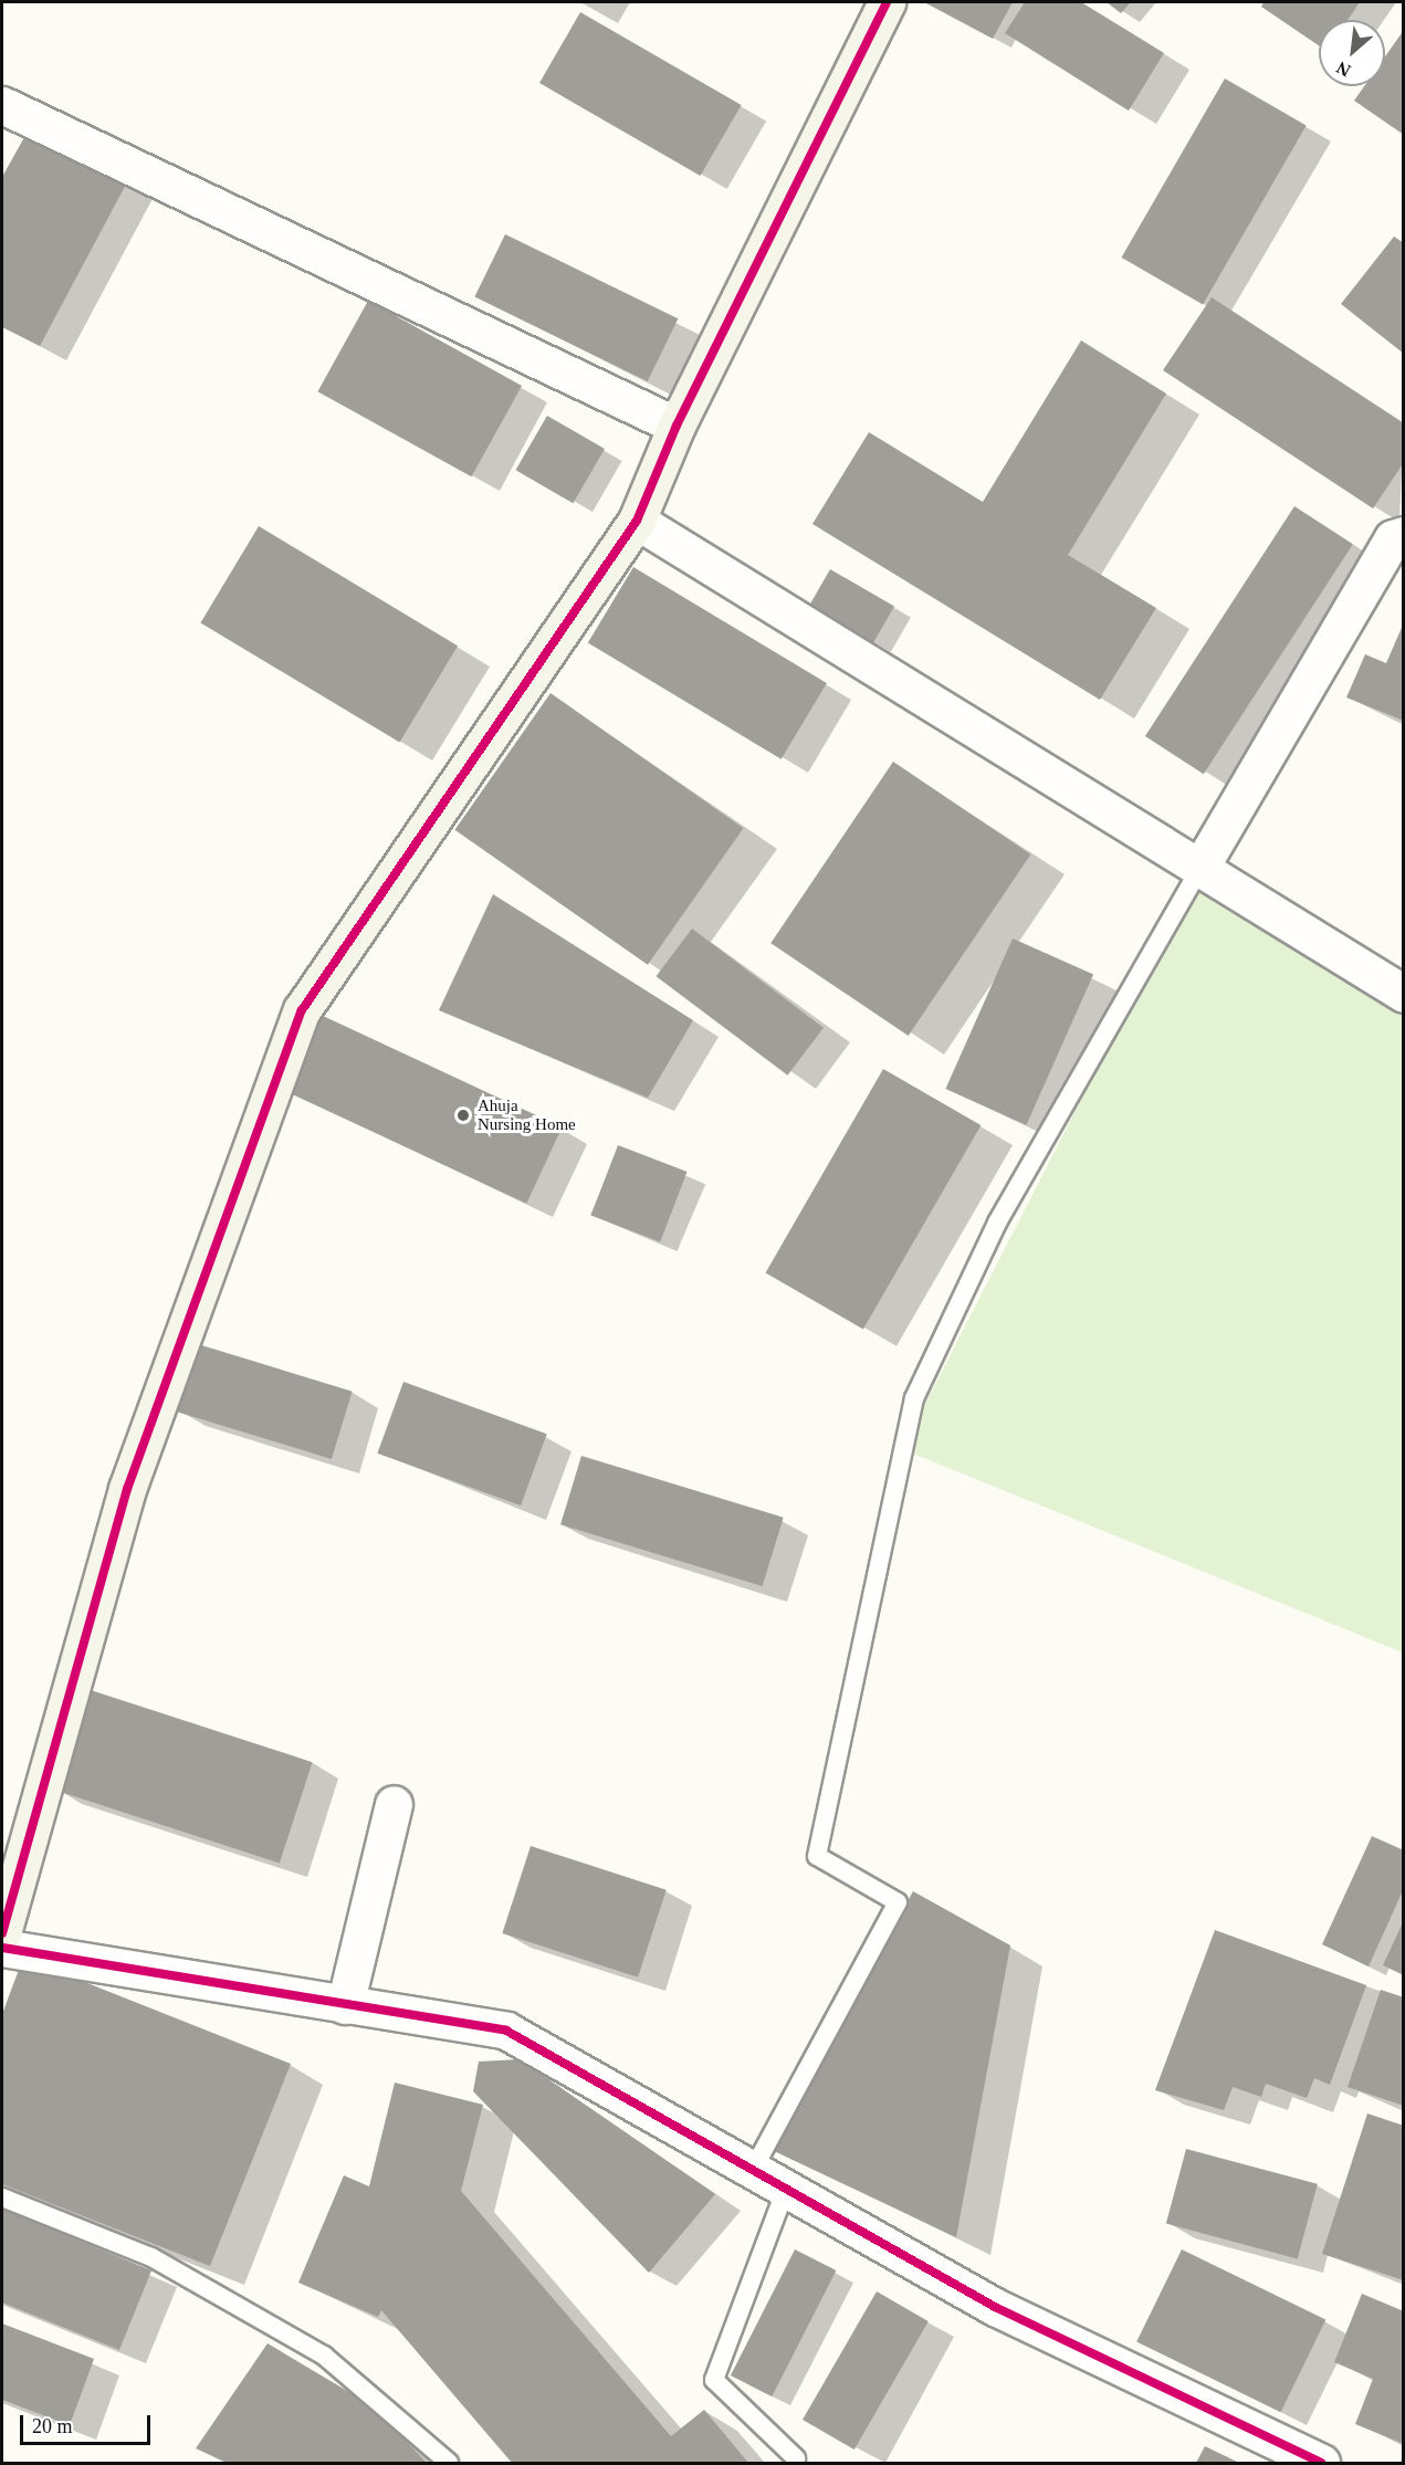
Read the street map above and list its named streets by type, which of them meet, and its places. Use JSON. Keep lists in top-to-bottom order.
{
  "places": ["Ahuja Nursing Home"],
  "scale_bar": "20 m",
  "north": "bottom left"
}
